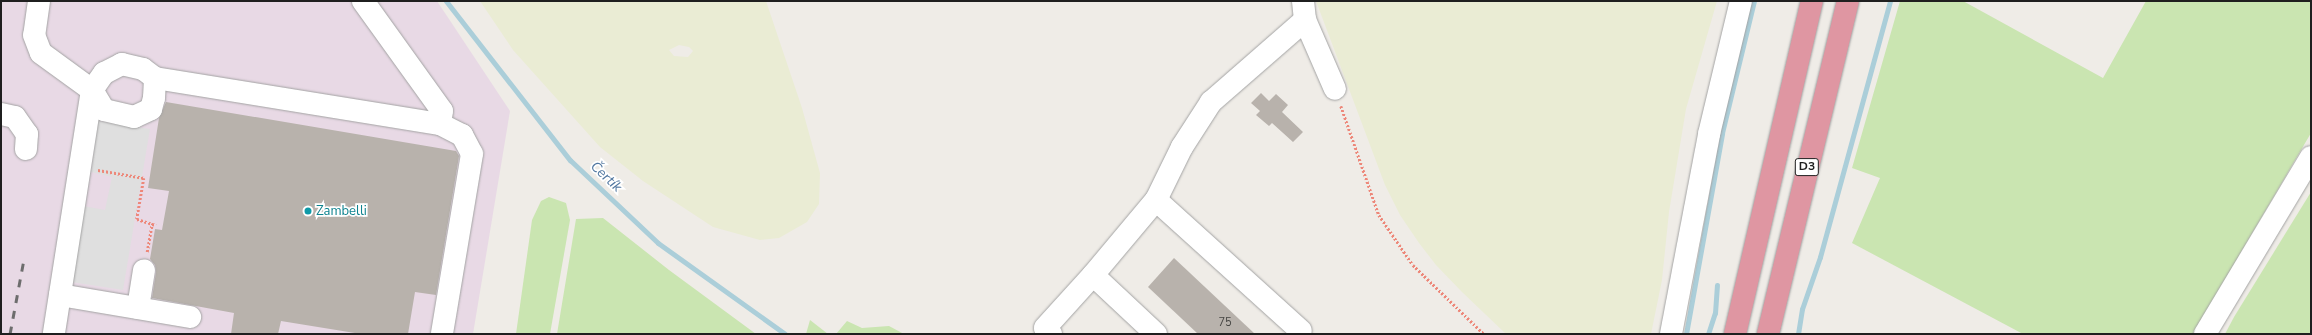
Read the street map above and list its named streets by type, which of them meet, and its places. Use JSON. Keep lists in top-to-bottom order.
{
  "streets": {
    "highway": ["D3"]
  },
  "water": ["Čertík"],
  "places": ["Zambelli"],
  "house_numbers": ["75"]
}
